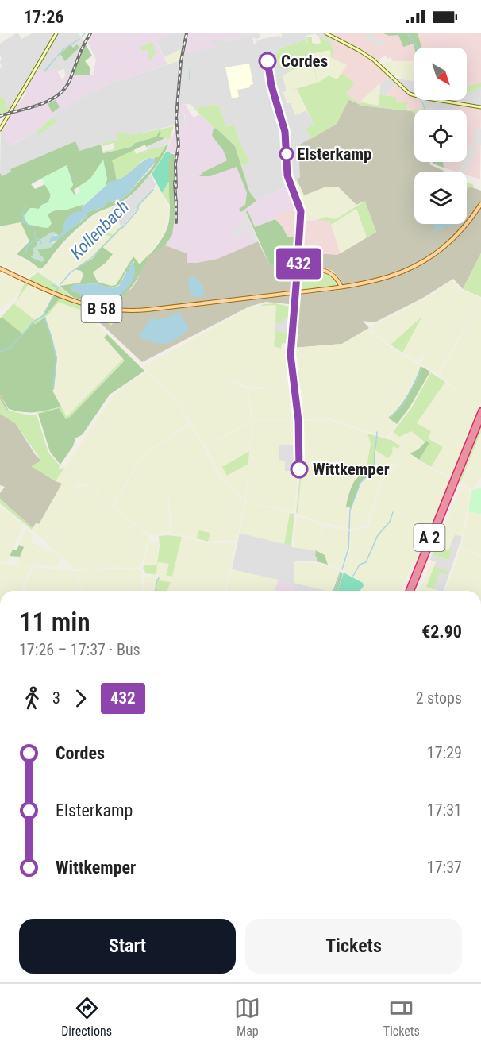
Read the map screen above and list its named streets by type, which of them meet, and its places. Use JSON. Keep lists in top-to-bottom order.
{
  "streets": {
    "highway": ["A 2"],
    "main road": ["B 58"]
  },
  "water": ["Kollenbach"],
  "places": ["Cordes", "Elsterkamp", "Wittkemper"],
  "lines": ["bus line 432"],
  "north": "bottom right",
  "page": {
    "status": "17:26",
    "on_map": "432",
    "heading": ["11 min", "17:26 – 17:37 · Bus", "€2.90"],
    "legs": ["3", "432", "2 stops"],
    "list": [
      {
        "name": "Cordes",
        "value": "17:29"
      },
      {
        "name": "Elsterkamp",
        "value": "17:31"
      },
      {
        "name": "Wittkemper",
        "value": "17:37"
      }
    ],
    "buttons": ["Start", "Tickets"],
    "tabs": ["Directions", "Map", "Tickets"]
  }
}
